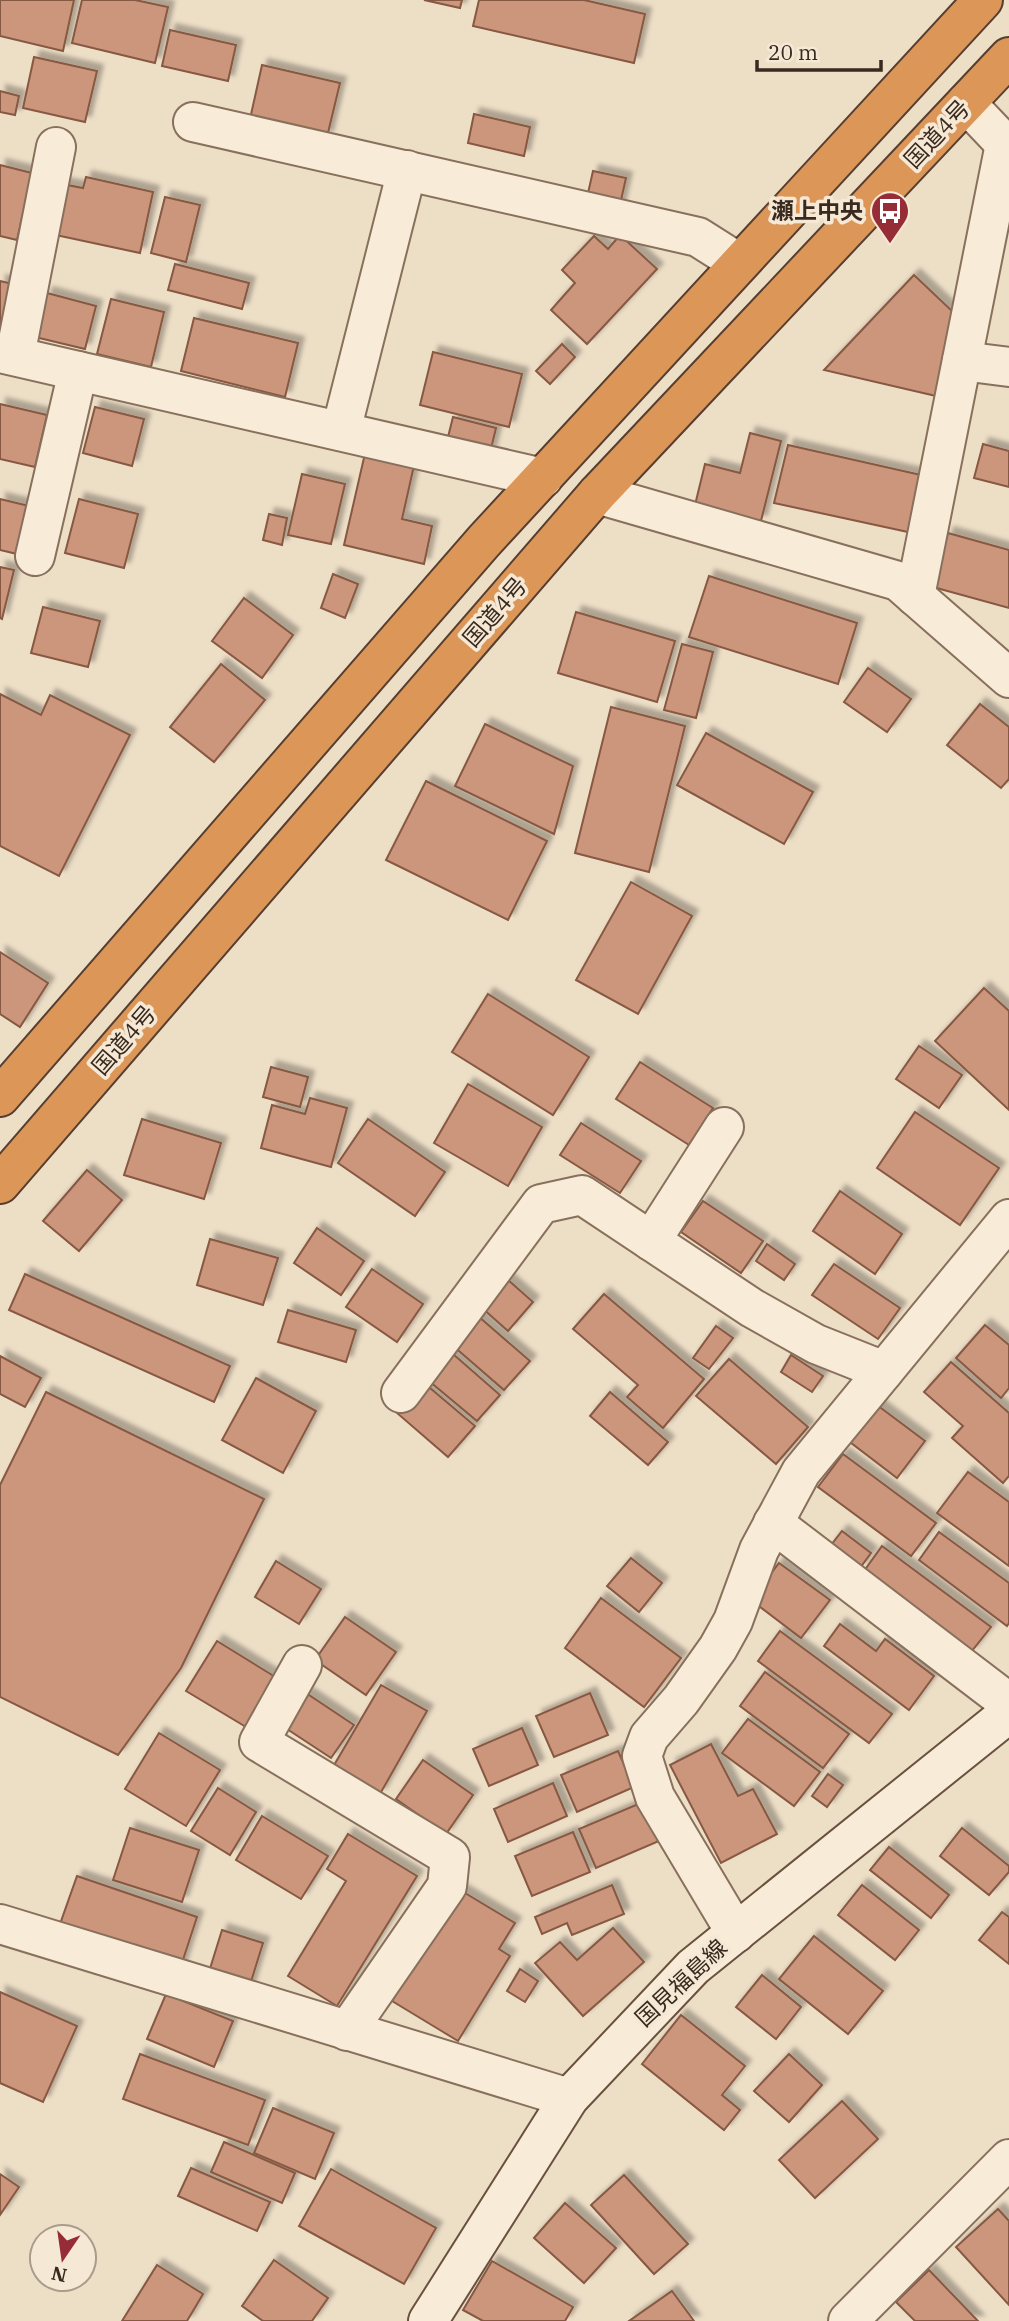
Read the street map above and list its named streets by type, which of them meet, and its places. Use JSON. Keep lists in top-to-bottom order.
{
  "streets": {
    "highway": ["国道4号"],
    "street": ["国見福島線"]
  },
  "places": {
    "bus stop": ["瀬上中央"]
  },
  "scale_bar": "20 m",
  "north": "bottom"
}
